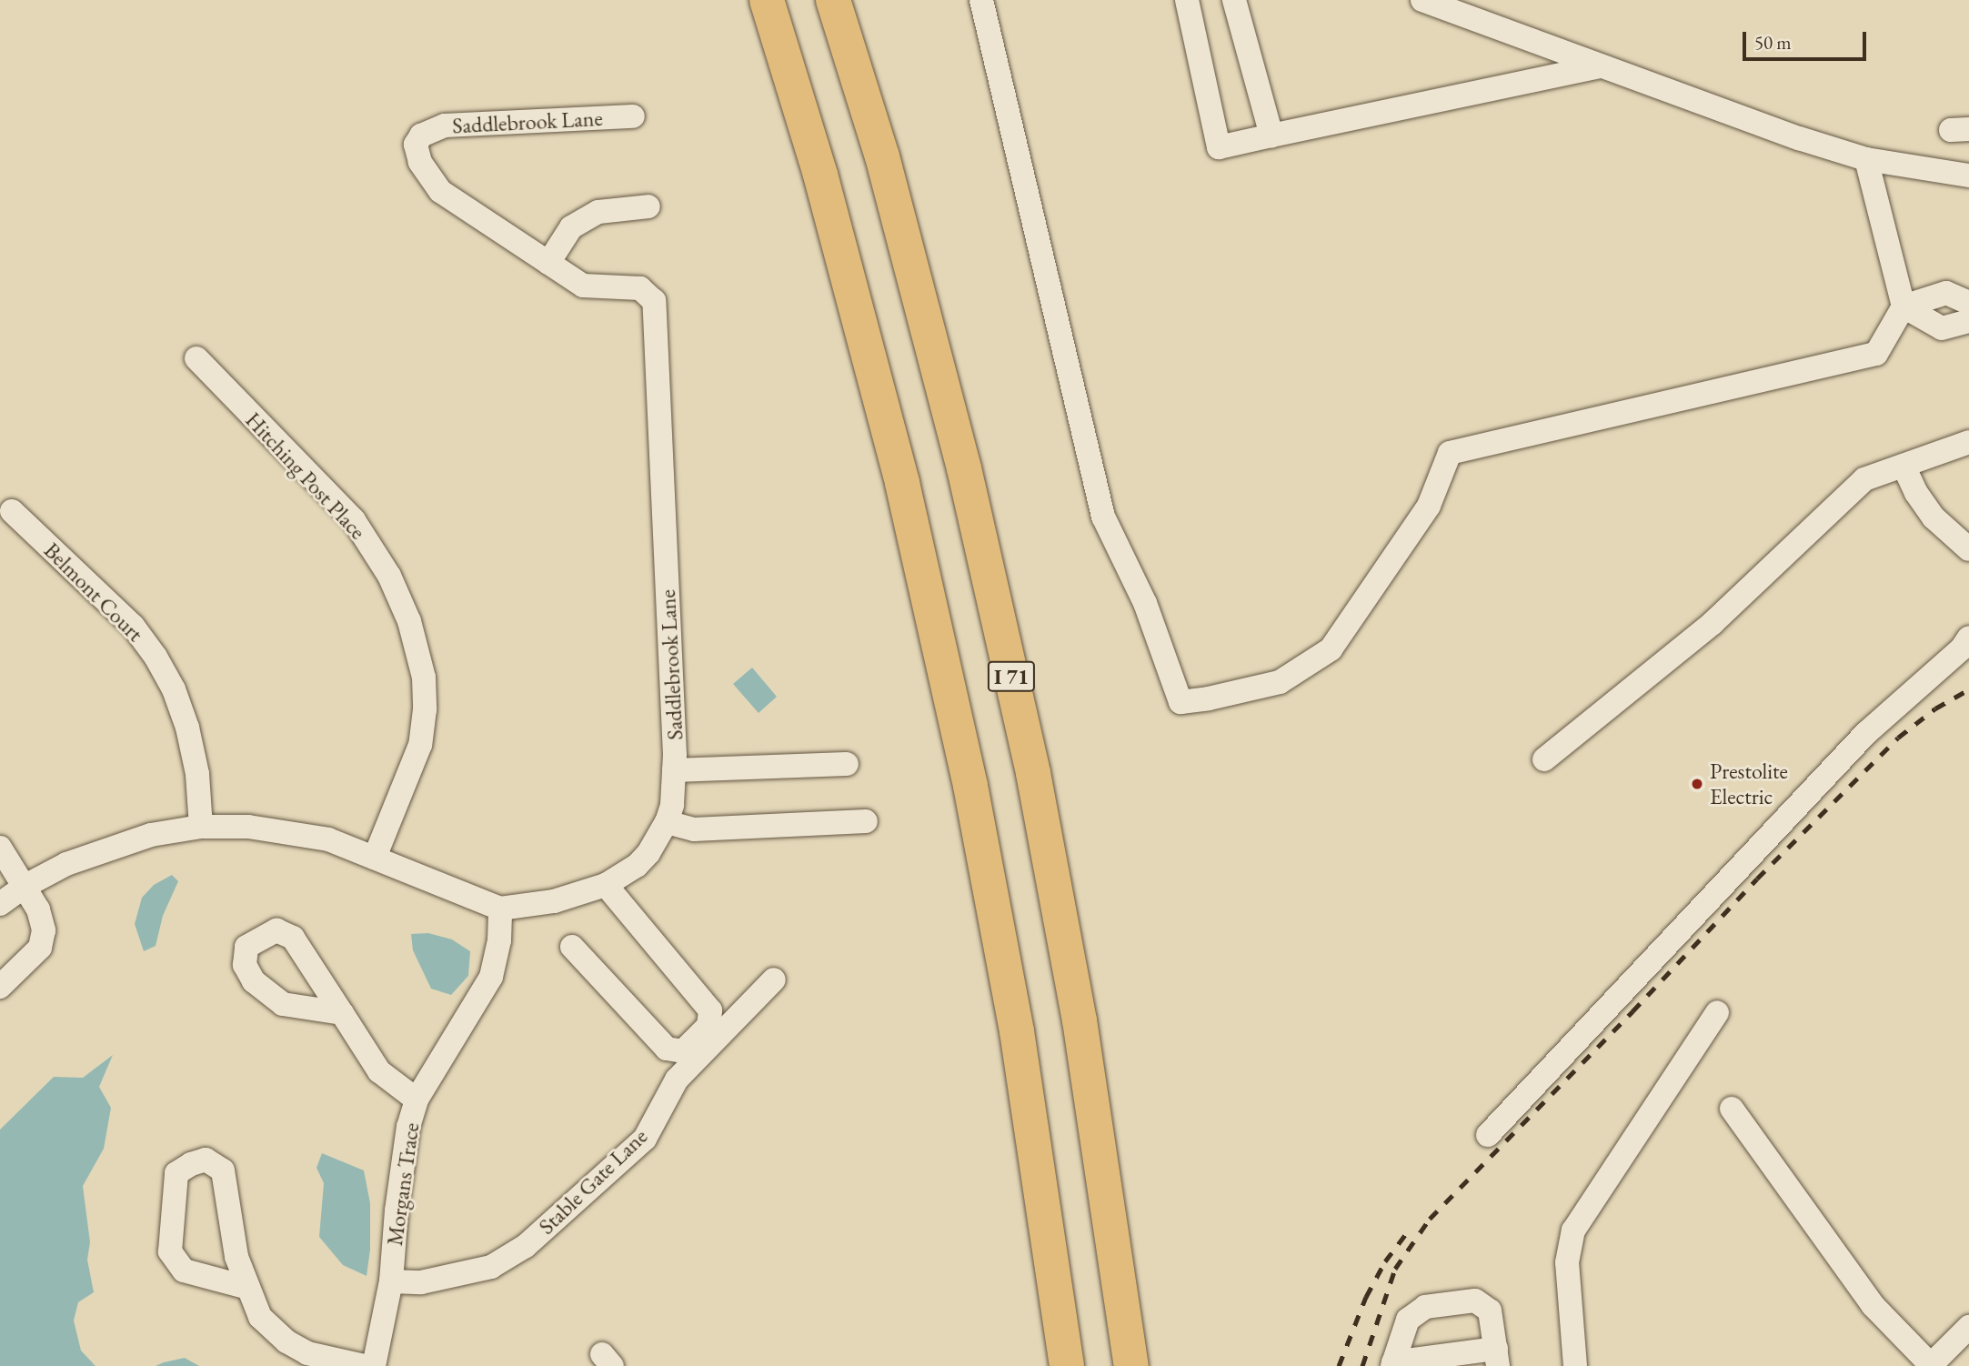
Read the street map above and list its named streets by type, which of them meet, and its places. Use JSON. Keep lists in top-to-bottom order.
{
  "streets": {
    "highway": ["I 71"],
    "street": [
      "Saddlebrook Lane",
      "Hitching Post Place",
      "Belmont Court",
      "Stable Gate Lane",
      "Morgans Trace"
    ]
  },
  "crossings": [
    ["Saddlebrook Lane", "Hitching Post Place"],
    ["Saddlebrook Lane", "Belmont Court"],
    ["Saddlebrook Lane", "Morgans Trace"],
    ["Stable Gate Lane", "Morgans Trace"]
  ],
  "places": ["Prestolite Electric"],
  "scale_bar": "50 m"
}
